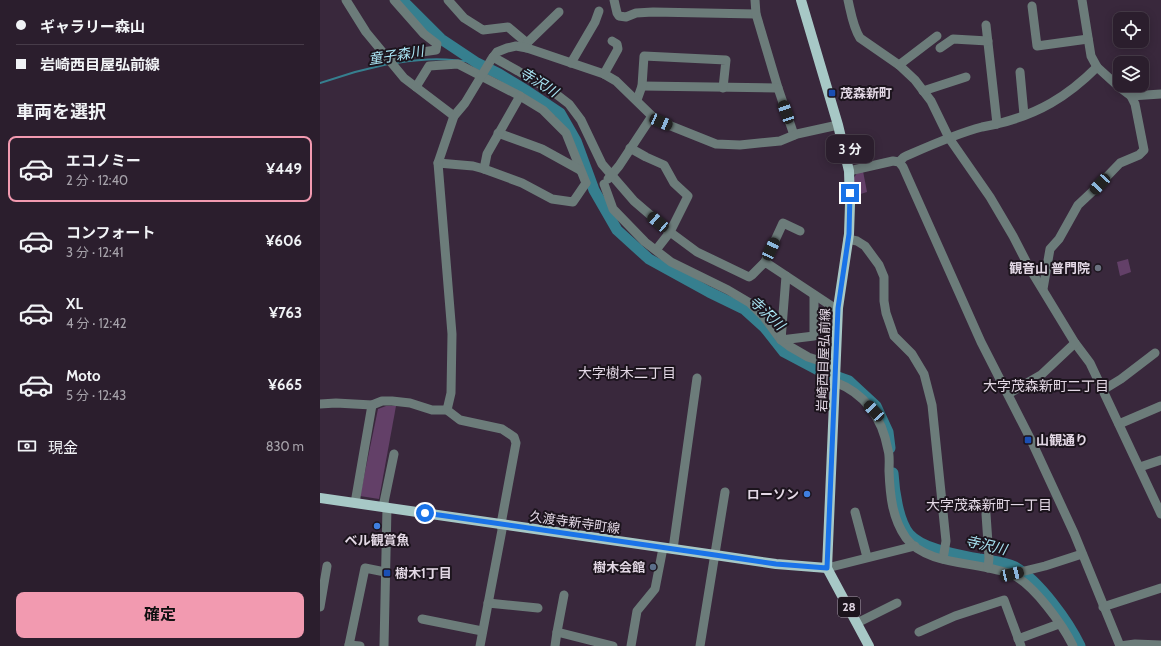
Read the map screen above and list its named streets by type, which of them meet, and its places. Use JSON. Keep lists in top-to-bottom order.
{
  "streets": {
    "main road": ["岩崎西目屋弘前線", "久渡寺新寺町線", "28"]
  },
  "crossings": [
    ["岩崎西目屋弘前線", "久渡寺新寺町線"],
    ["岩崎西目屋弘前線", "28"],
    ["久渡寺新寺町線", "28"]
  ],
  "districts": ["大字樹木二丁目", "大字茂森新町二丁目", "大字茂森新町一丁目"],
  "water": ["童子森川", "寺沢川"],
  "places": {
    "transit": ["茂森新町", "山観通り", "樹木1丁目"],
    "other": [
      "観音山 普門院",
      "ローソン",
      "ベル観賞魚",
      "樹木会館"
    ]
  },
  "page": {
    "banner": ["ギャラリー森山", "岩崎西目屋弘前線"],
    "heading": "車両を選択",
    "bubble": "3 分",
    "list": [
      {
        "name": "エコノミー",
        "note": "2 分 · 12:40",
        "value": "¥449"
      },
      {
        "name": "コンフォート",
        "note": "3 分 · 12:41",
        "value": "¥606"
      },
      {
        "name": "XL",
        "note": "4 分 · 12:42",
        "value": "¥763"
      },
      {
        "name": "Moto",
        "note": "5 分 · 12:43",
        "value": "¥665"
      }
    ],
    "pay": ["現金", "830 m"],
    "buttons": "確定"
  }
}
